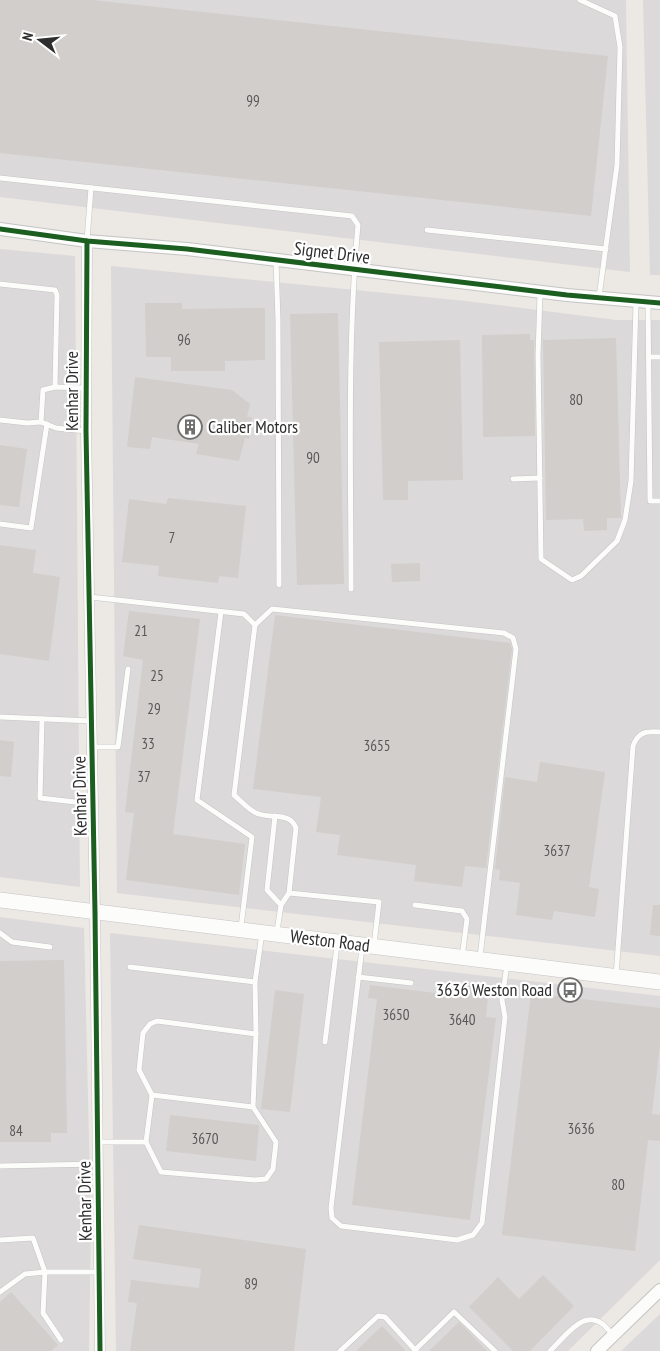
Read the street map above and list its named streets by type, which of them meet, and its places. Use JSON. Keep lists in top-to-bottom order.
{
  "streets": {
    "main road": ["Weston Road"],
    "street": ["Signet Drive", "Kenhar Drive"]
  },
  "crossings": [
    ["Signet Drive", "Kenhar Drive"],
    ["Kenhar Drive", "Weston Road"]
  ],
  "places": {
    "building": ["Caliber Motors"],
    "bus stop": ["3636 Weston Road"]
  },
  "house_numbers": [
    "99",
    "96",
    "80",
    "90",
    "7",
    "21",
    "25",
    "29",
    "33",
    "3655",
    "37",
    "3637",
    "3650",
    "3640",
    "3636",
    "84",
    "3670",
    "80",
    "89"
  ],
  "north": "left"
}
